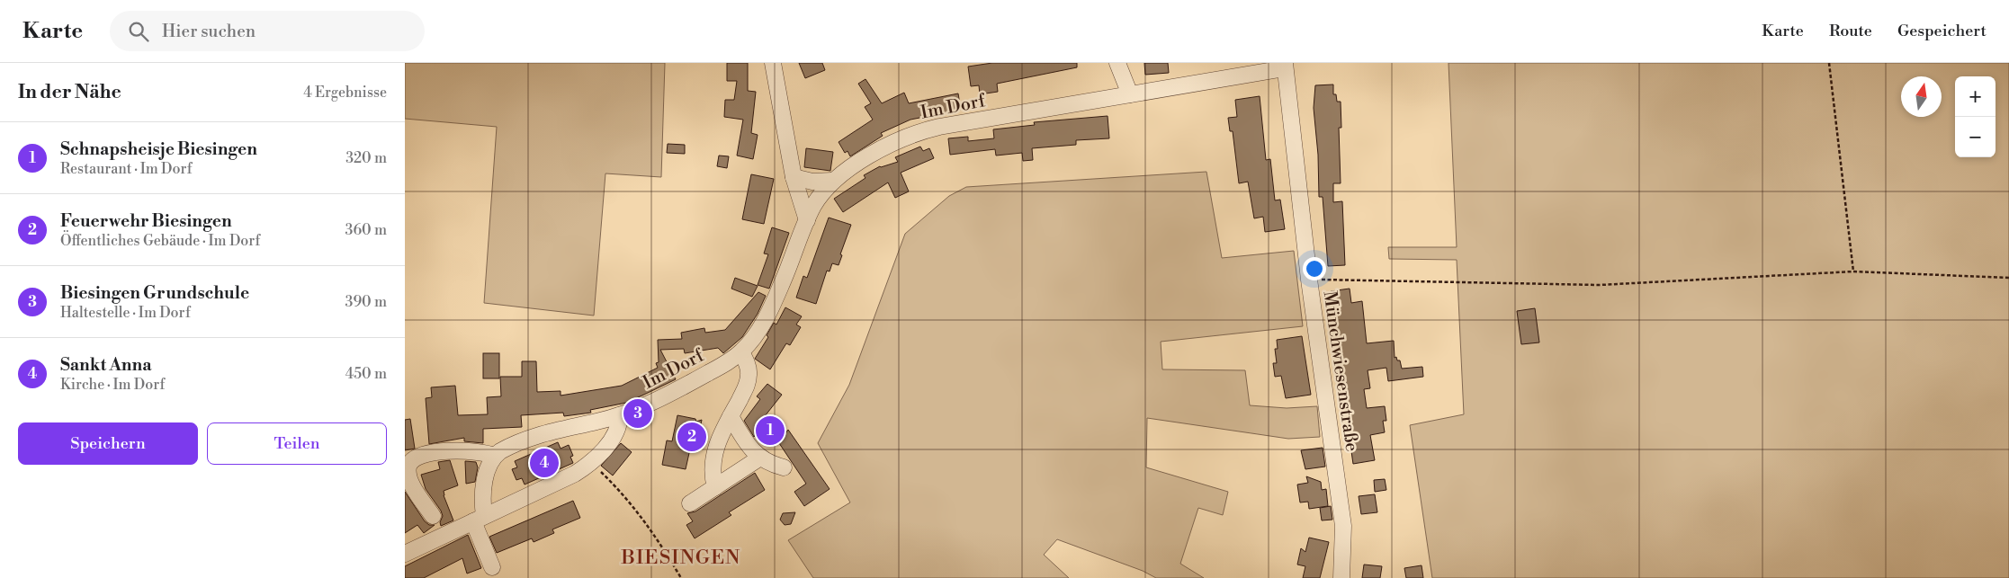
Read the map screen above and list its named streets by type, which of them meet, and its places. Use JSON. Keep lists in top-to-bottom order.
{
  "streets": {
    "street": ["Im Dorf", "Münchwiesenstraße"]
  },
  "crossings": [
    ["Im Dorf", "Münchwiesenstraße"]
  ],
  "districts": ["BIESINGEN"],
  "north": "top",
  "page": {
    "header": "Karte",
    "search": "Hier suchen",
    "nav": ["Karte", "Route", "Gespeichert"],
    "heading": ["In der Nähe", "4 Ergebnisse"],
    "map_buttons": ["+", "−"],
    "list": [
      {
        "mark": "1",
        "name": "Schnapsheisje Biesingen",
        "note": "Restaurant · Im Dorf",
        "value": "320 m"
      },
      {
        "mark": "2",
        "name": "Feuerwehr Biesingen",
        "note": "Öffentliches Gebäude · Im Dorf",
        "value": "360 m"
      },
      {
        "mark": "3",
        "name": "Biesingen Grundschule",
        "note": "Haltestelle · Im Dorf",
        "value": "390 m"
      },
      {
        "mark": "4",
        "name": "Sankt Anna",
        "note": "Kirche · Im Dorf",
        "value": "450 m"
      }
    ],
    "pins": [
      "3",
      "1",
      "2",
      "4"
    ],
    "buttons": ["Speichern", "Teilen"]
  }
}
